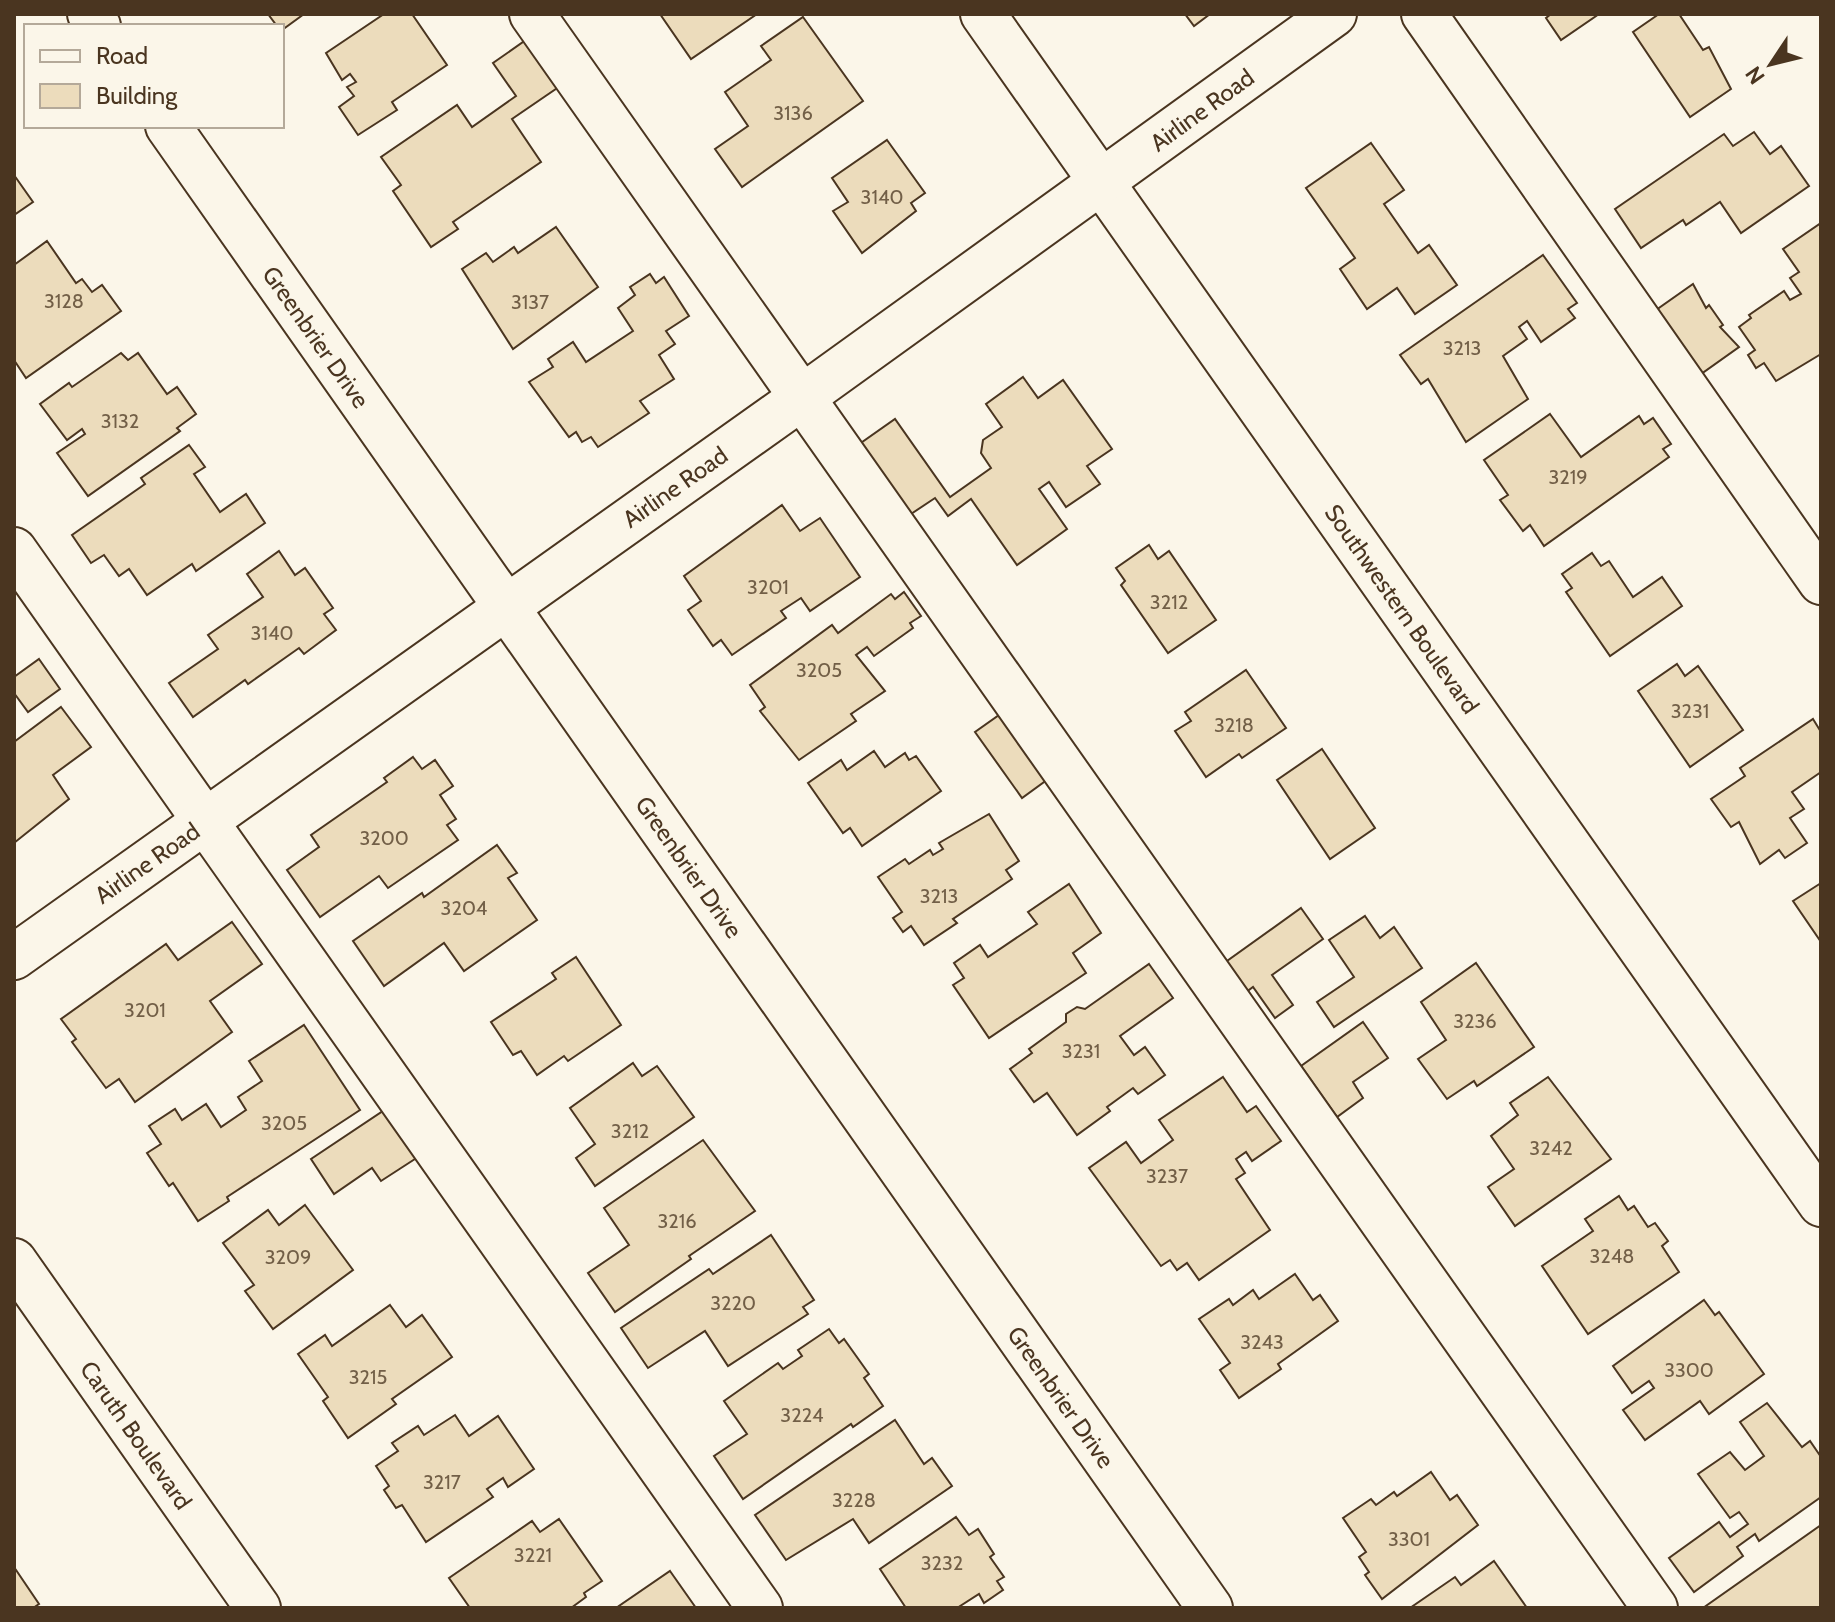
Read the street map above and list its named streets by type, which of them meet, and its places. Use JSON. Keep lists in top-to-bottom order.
{
  "streets": {
    "street": [
      "Airline Road",
      "Greenbrier Drive",
      "Southwestern Boulevard",
      "Caruth Boulevard"
    ]
  },
  "crossings": [
    ["Airline Road", "Greenbrier Drive"],
    ["Airline Road", "Southwestern Boulevard"]
  ],
  "house_numbers": [
    "3136",
    "3140",
    "3128",
    "3137",
    "3213",
    "3132",
    "3219",
    "3201",
    "3212",
    "3140",
    "3205",
    "3231",
    "3218",
    "3200",
    "3213",
    "3204",
    "3201",
    "3236",
    "3231",
    "3205",
    "3212",
    "3242",
    "3237",
    "3216",
    "3248",
    "3209",
    "3220",
    "3243",
    "3300",
    "3215",
    "3224",
    "3217",
    "3228",
    "3301",
    "3221",
    "3232"
  ],
  "legend": ["Road", "Building"],
  "north": "bottom left"
}
